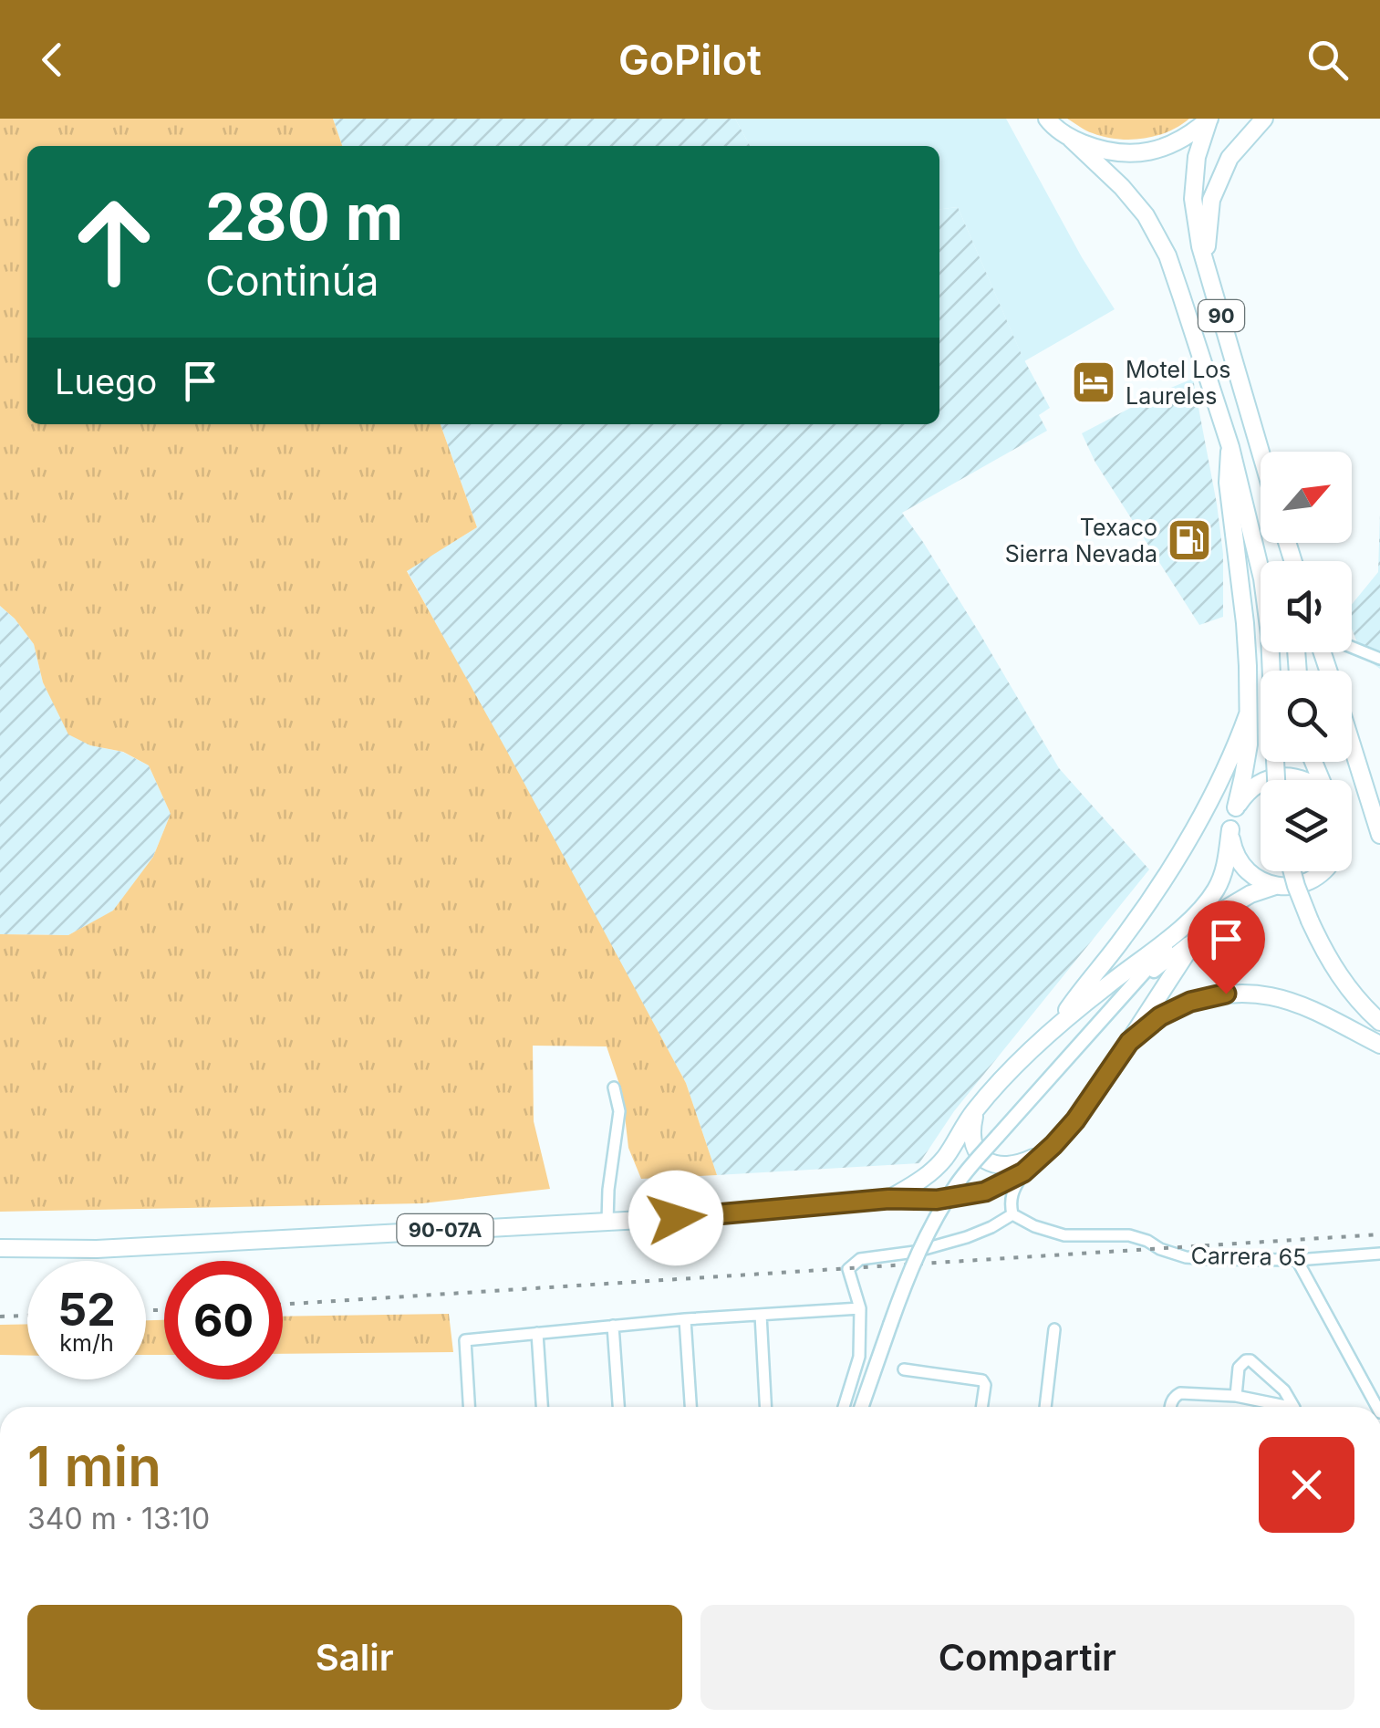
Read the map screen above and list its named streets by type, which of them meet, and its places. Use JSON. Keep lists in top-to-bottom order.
{
  "streets": {
    "main road": ["90", "90-07A"],
    "street": ["Carrera 65"]
  },
  "places": {
    "hotel": ["Motel Los Laureles"],
    "fuel station": ["Texaco Sierra Nevada"]
  },
  "north": "top right",
  "page": {
    "header": "GoPilot",
    "turn": ["280 m", "Continúa"],
    "then": "Luego",
    "speed": "52 km/h",
    "limit": "60",
    "heading": ["1 min", "340 m · 13:10"],
    "buttons": ["Salir", "Compartir"]
  }
}
